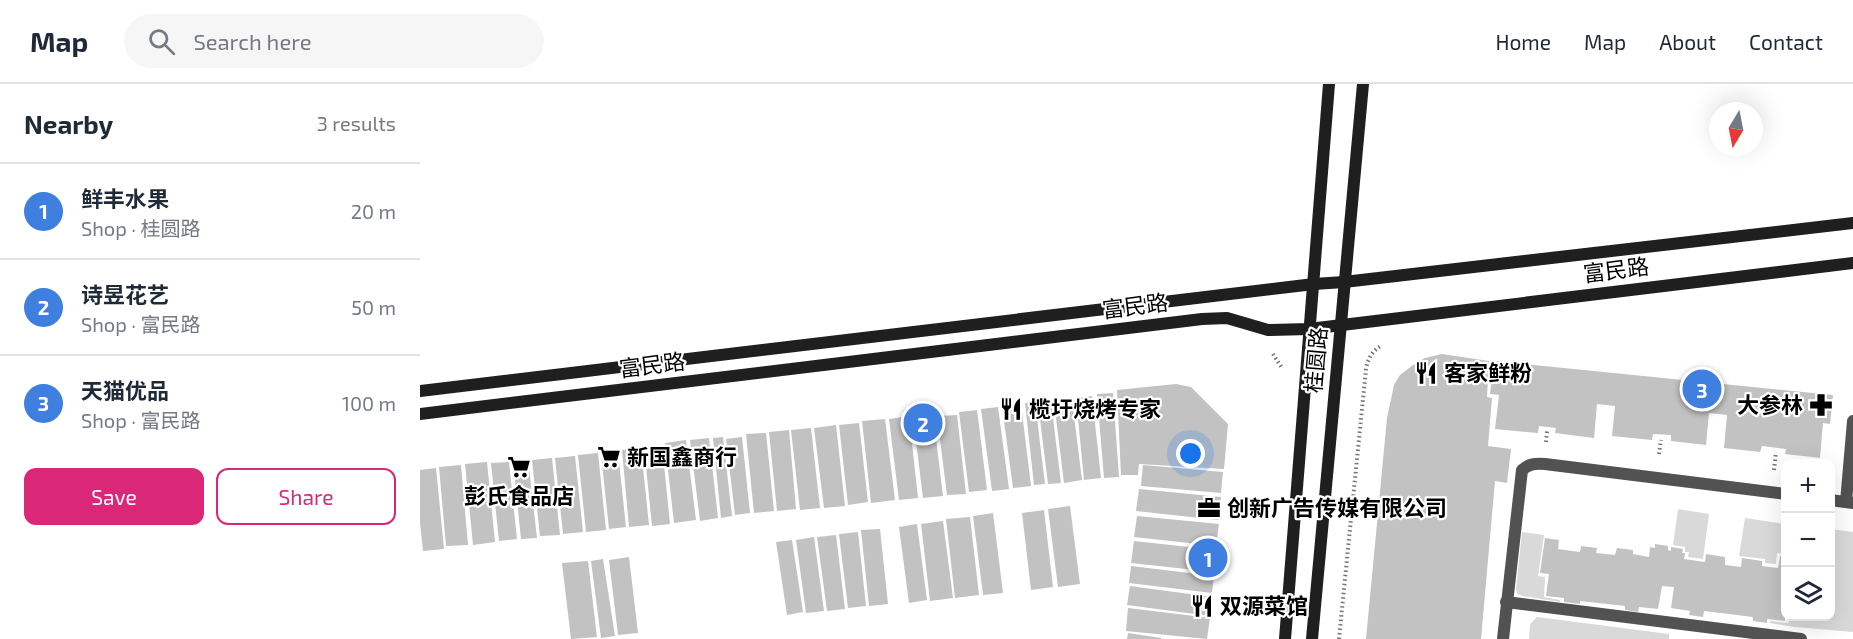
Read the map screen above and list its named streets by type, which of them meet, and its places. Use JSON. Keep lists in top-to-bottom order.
{
  "streets": {
    "street": ["富民路", "桂圆路"]
  },
  "crossings": [
    ["富民路", "桂圆路"]
  ],
  "places": {
    "restaurant": ["客家鲜粉", "榄圩烧烤专家", "双源菜馆"],
    "pharmacy": ["大参林"],
    "supermarket": ["新国鑫商行", "彭氏食品店"],
    "office": ["创新广告传媒有限公司"]
  },
  "north": "bottom",
  "page": {
    "header": "Map",
    "search": "Search here",
    "nav": [
      "Home",
      "Map",
      "About",
      "Contact"
    ],
    "heading": ["Nearby", "3 results"],
    "list": [
      {
        "mark": "1",
        "name": "鲜丰水果",
        "note": "Shop · 桂圆路",
        "value": "20 m"
      },
      {
        "mark": "2",
        "name": "诗昱花艺",
        "note": "Shop · 富民路",
        "value": "50 m"
      },
      {
        "mark": "3",
        "name": "天猫优品",
        "note": "Shop · 富民路",
        "value": "100 m"
      }
    ],
    "pins": ["3", "2", "1"],
    "buttons": ["Save", "Share"],
    "map_buttons": ["+", "−"]
  }
}
